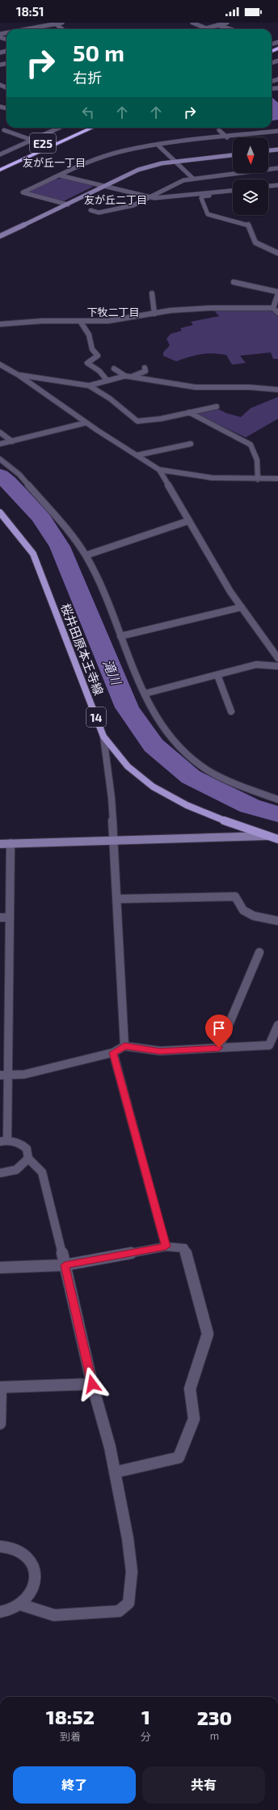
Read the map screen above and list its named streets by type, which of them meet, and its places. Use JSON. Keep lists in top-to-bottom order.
{
  "streets": {
    "highway": ["E25"],
    "main road": ["桜井田原本王寺線", "14"]
  },
  "districts": ["友が丘一丁目", "友が丘二丁目", "下牧二丁目"],
  "water": ["滝川"],
  "north": "bottom",
  "page": {
    "status": "18:51",
    "turn": ["50 m", "右折"],
    "eta": [
      "18:52",
      "到着",
      "1",
      "分",
      "230",
      "m"
    ],
    "buttons": ["終了", "共有"]
  }
}
